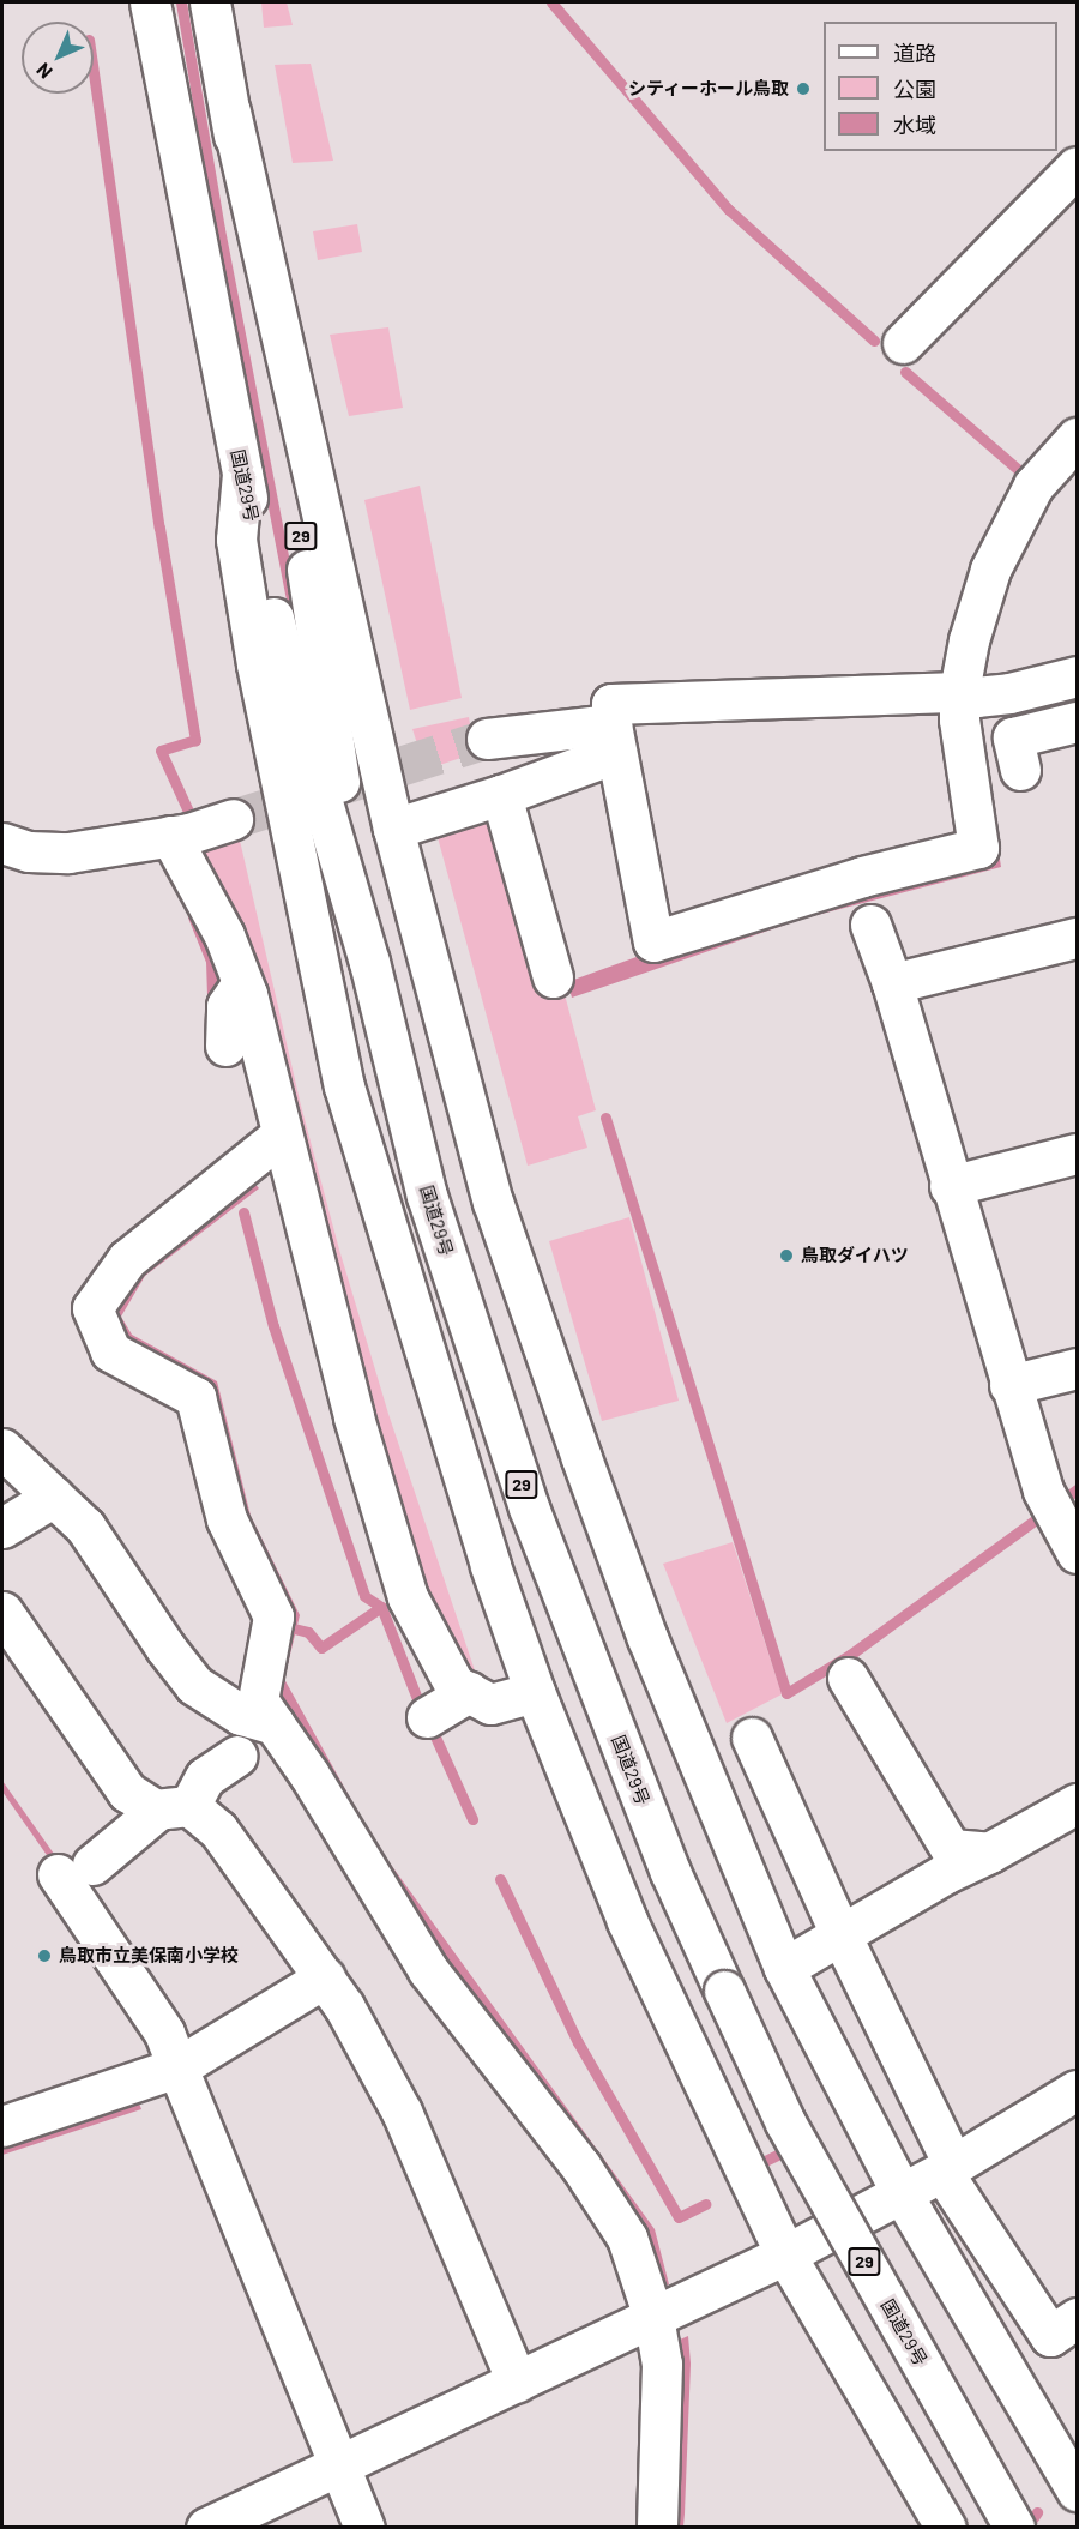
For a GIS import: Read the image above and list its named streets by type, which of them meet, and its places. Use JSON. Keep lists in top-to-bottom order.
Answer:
{
  "streets": {
    "main road": ["国道29号", "29"]
  },
  "places": ["シティーホール鳥取", "鳥取ダイハツ", "鳥取市立美保南小学校"],
  "legend": ["道路", "公園", "水域"],
  "north": "bottom left"
}
